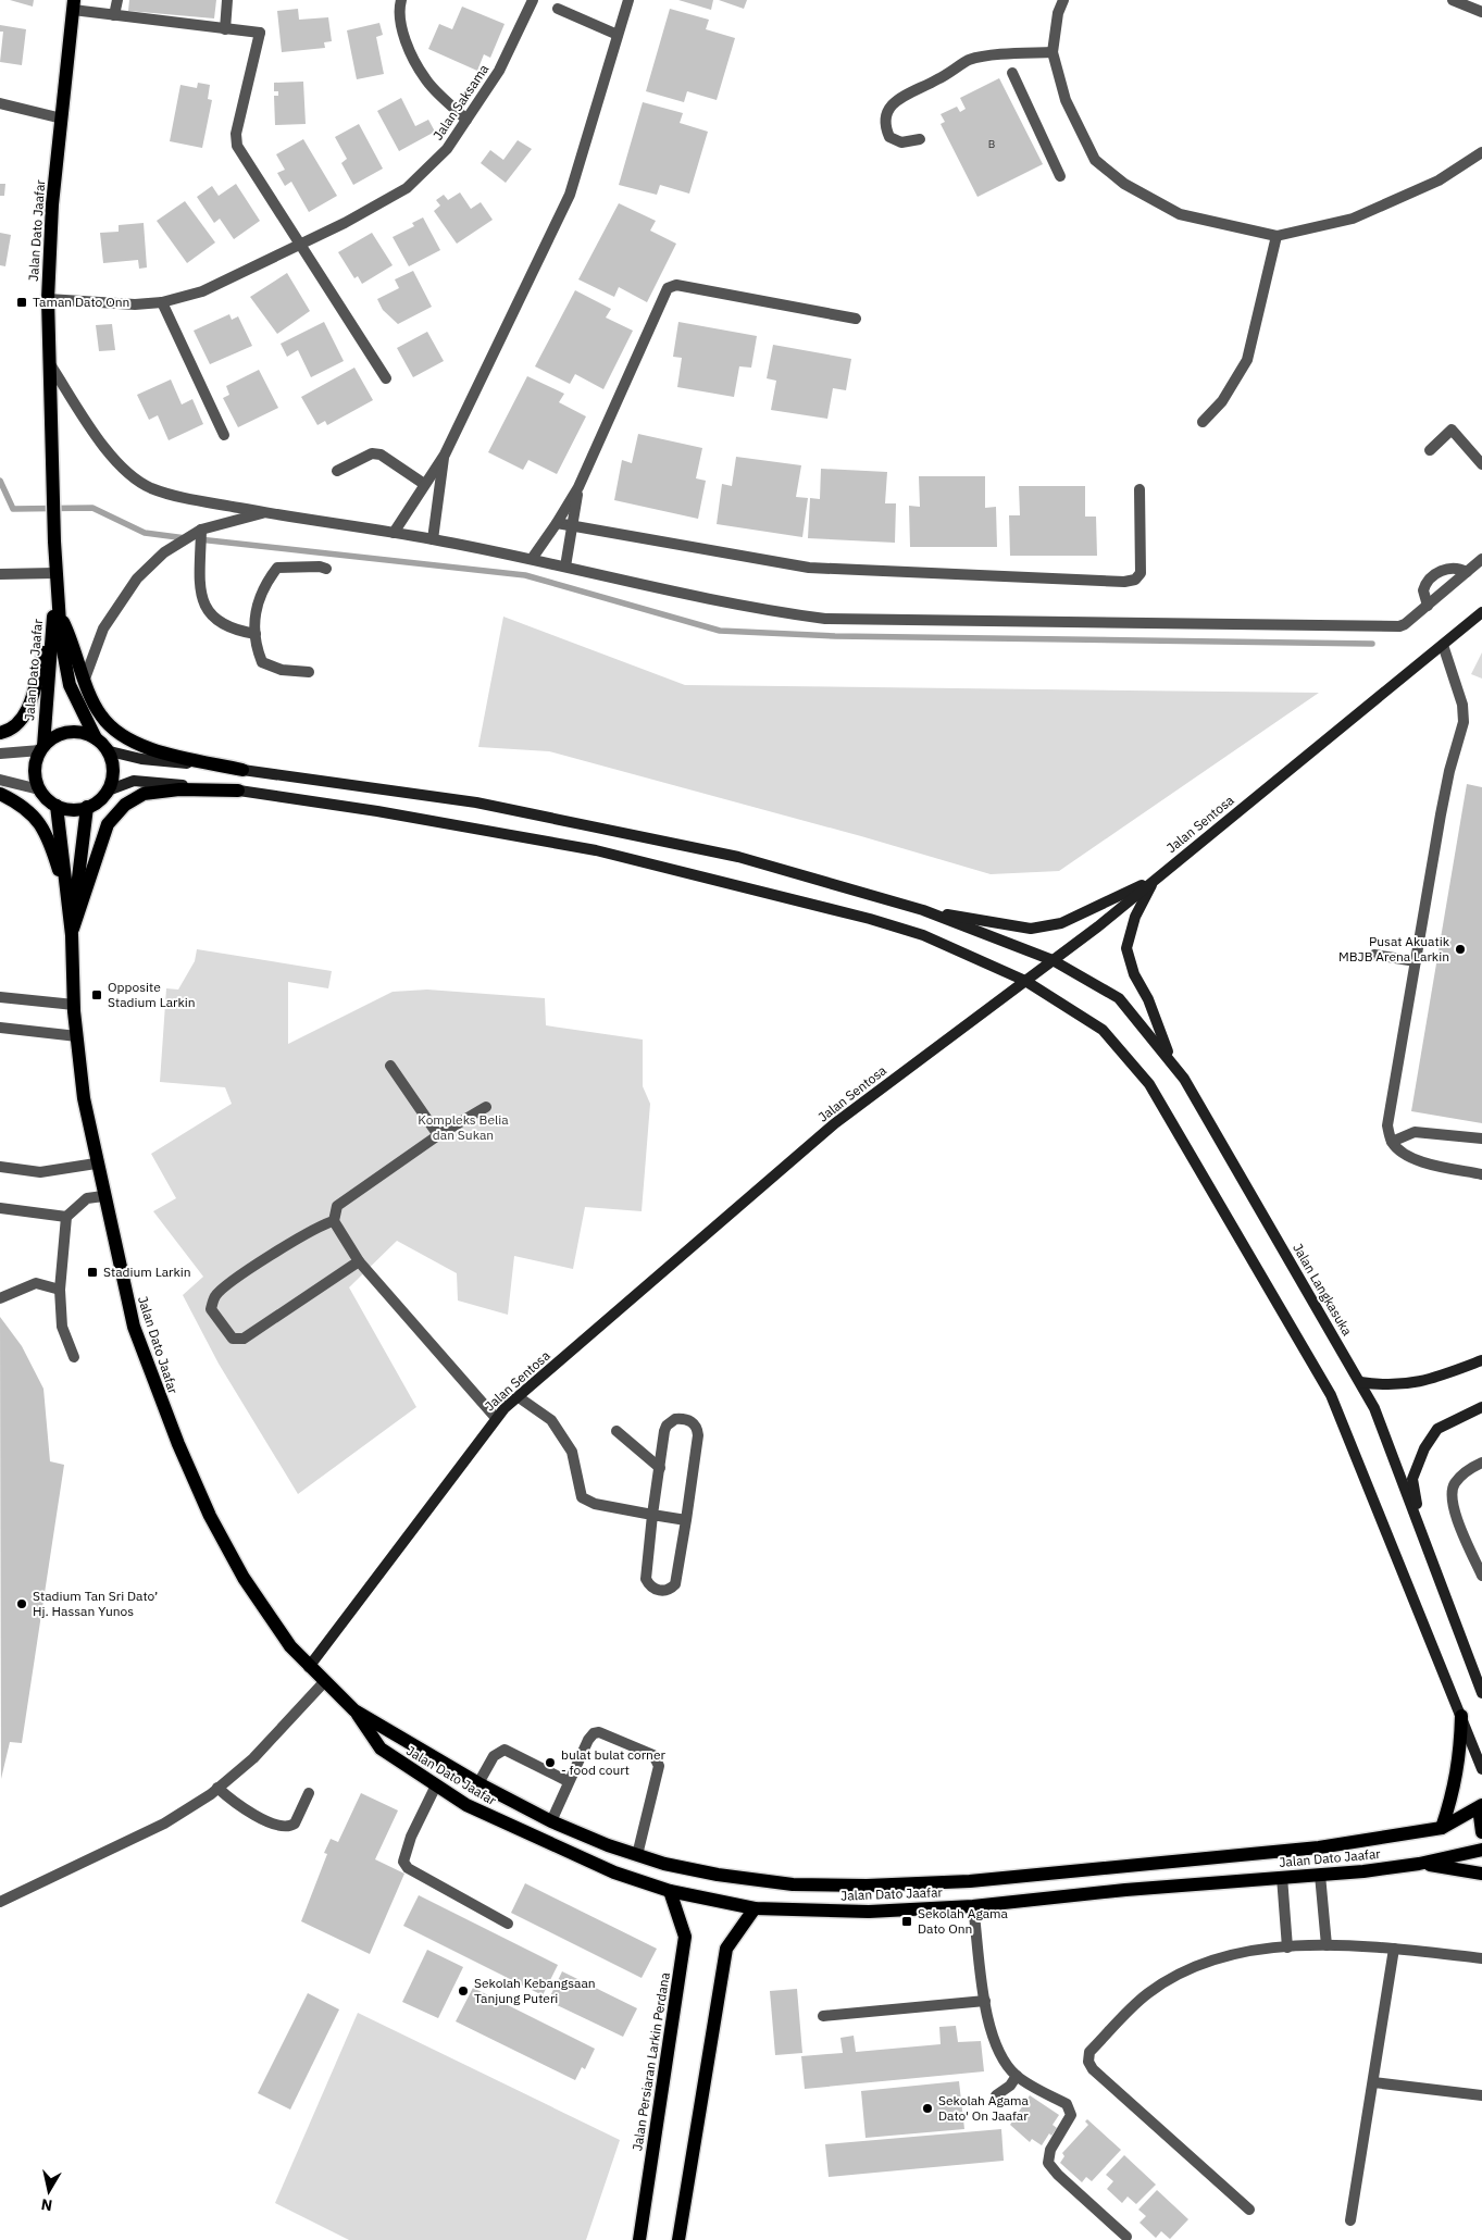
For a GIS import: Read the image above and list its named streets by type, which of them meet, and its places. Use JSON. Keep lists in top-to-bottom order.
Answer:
{
  "streets": {
    "main road": [
      "Jalan Dato Jaafar",
      "Jalan Sentosa",
      "Jalan Langkasuka",
      "Jalan Persiaran Larkin Perdana"
    ],
    "street": ["Jalan Saksama"]
  },
  "crossings": [
    ["Jalan Saksama", "Jalan Dato Jaafar"],
    ["Jalan Dato Jaafar", "Jalan Sentosa"],
    ["Jalan Dato Jaafar", "Jalan Persiaran Larkin Perdana"],
    ["Jalan Sentosa", "Jalan Langkasuka"]
  ],
  "parks": ["Kompleks Belia dan Sukan"],
  "places": {
    "transit": [
      "Taman Dato Onn",
      "Opposite Stadium Larkin",
      "Stadium Larkin",
      "Sekolah Agama Dato Onn"
    ],
    "other": [
      "Pusat Akuatik MBJB Arena Larkin",
      "Stadium Tan Sri Dato’ Hj. Hassan Yunos",
      "bulat bulat corner - food court",
      "Sekolah Kebangsaan Tanjung Puteri",
      "Sekolah Agama Dato' On Jaafar"
    ]
  },
  "house_numbers": ["B"],
  "north": "bottom"
}
